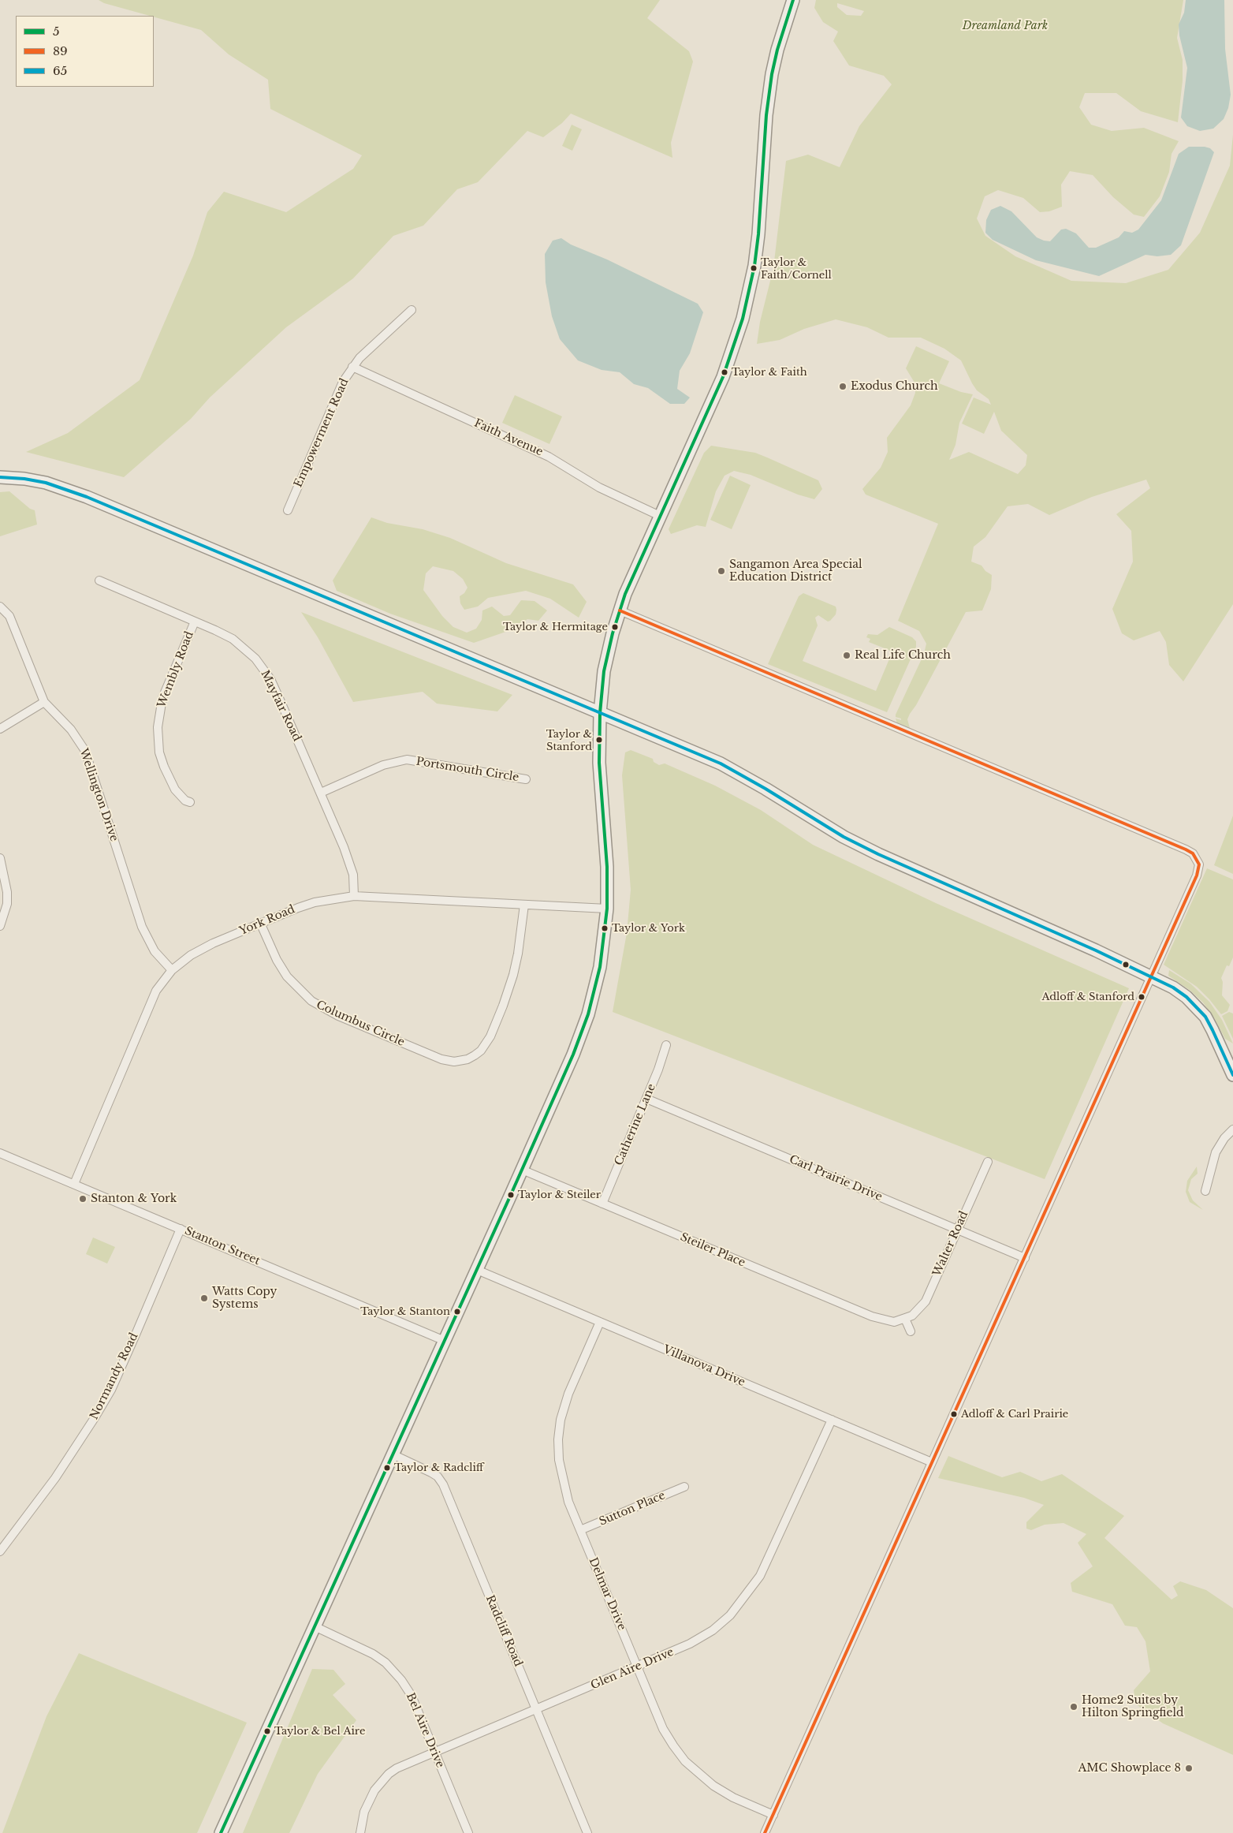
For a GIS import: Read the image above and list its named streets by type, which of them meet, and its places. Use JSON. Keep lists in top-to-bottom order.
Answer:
{
  "streets": {
    "street": [
      "Empowerment Road",
      "Faith Avenue",
      "Wembly Road",
      "Mayfair Road",
      "Portsmouth Circle",
      "Wellington Drive",
      "York Road",
      "Columbus Circle",
      "Catherine Lane",
      "Carl Prairie Drive",
      "Walter Road",
      "Stanton Street",
      "Steiler Place",
      "Villanova Drive",
      "Normandy Road",
      "Sutton Place",
      "Delmar Drive",
      "Radcliff Road",
      "Glen Aire Drive",
      "Bel Aire Drive"
    ]
  },
  "crossings": [
    ["Empowerment Road", "Faith Avenue"],
    ["Wembly Road", "Mayfair Road"],
    ["Mayfair Road", "Portsmouth Circle"],
    ["Mayfair Road", "York Road"],
    ["Wellington Drive", "York Road"],
    ["York Road", "Columbus Circle"],
    ["York Road", "Stanton Street"],
    ["Catherine Lane", "Carl Prairie Drive"],
    ["Catherine Lane", "Steiler Place"],
    ["Carl Prairie Drive", "Walter Road"],
    ["Walter Road", "Steiler Place"],
    ["Stanton Street", "Normandy Road"],
    ["Villanova Drive", "Delmar Drive"],
    ["Villanova Drive", "Glen Aire Drive"],
    ["Sutton Place", "Delmar Drive"],
    ["Delmar Drive", "Glen Aire Drive"],
    ["Radcliff Road", "Glen Aire Drive"],
    ["Glen Aire Drive", "Bel Aire Drive"]
  ],
  "parks": ["Dreamland Park"],
  "places": [
    "Taylor & Faith/Cornell",
    "Taylor & Faith",
    "Exodus Church",
    "Sangamon Area Special Education District",
    "Taylor & Hermitage",
    "Real Life Church",
    "Taylor & Stanford",
    "Taylor & York",
    "Adloff & Stanford",
    "Taylor & Steiler",
    "Stanton & York",
    "Watts Copy Systems",
    "Taylor & Stanton",
    "Adloff & Carl Prairie",
    "Taylor & Radcliff",
    "Home2 Suites by Hilton Springfield",
    "Taylor & Bel Aire",
    "AMC Showplace 8"
  ],
  "lines": ["transit line 5", "transit line 65", "transit line 89"],
  "legend": ["5", "89", "65"]
}
